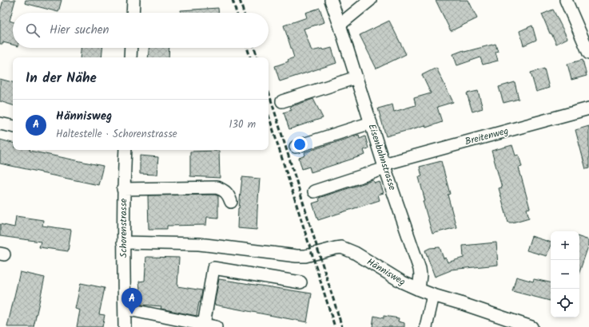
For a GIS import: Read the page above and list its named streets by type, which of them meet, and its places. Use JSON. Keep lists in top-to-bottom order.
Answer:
{
  "streets": {
    "street": [
      "Breitenweg",
      "Eisenbahnstrasse",
      "Schorenstrasse",
      "Hännisweg"
    ]
  },
  "crossings": [
    ["Breitenweg", "Eisenbahnstrasse"],
    ["Eisenbahnstrasse", "Hännisweg"],
    ["Schorenstrasse", "Hännisweg"]
  ],
  "page": {
    "search": "Hier suchen",
    "heading": "In der Nähe",
    "list": [
      {
        "mark": "A",
        "name": "Hännisweg",
        "note": "Haltestelle · Schorenstrasse",
        "value": "130 m"
      }
    ],
    "map_buttons": ["+", "−"],
    "pins": "A"
  }
}
